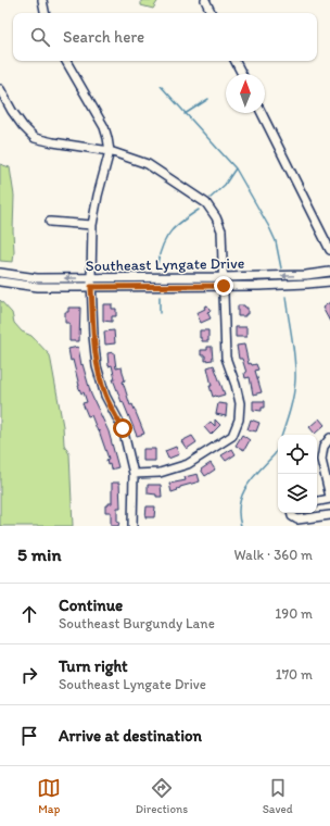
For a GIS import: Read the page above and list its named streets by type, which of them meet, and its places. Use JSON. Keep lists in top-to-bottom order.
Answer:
{
  "streets": {
    "street": ["Southeast Lyngate Drive"]
  },
  "north": "top",
  "page": {
    "search": "Search here",
    "heading": ["5 min", "Walk · 360 m"],
    "list": [
      ["Continue", "Southeast Burgundy Lane", "190 m"],
      ["Turn right", "Southeast Lyngate Drive", "170 m"],
      "Arrive at destination"
    ],
    "nav": ["Map", "Directions", "Saved"]
  }
}
